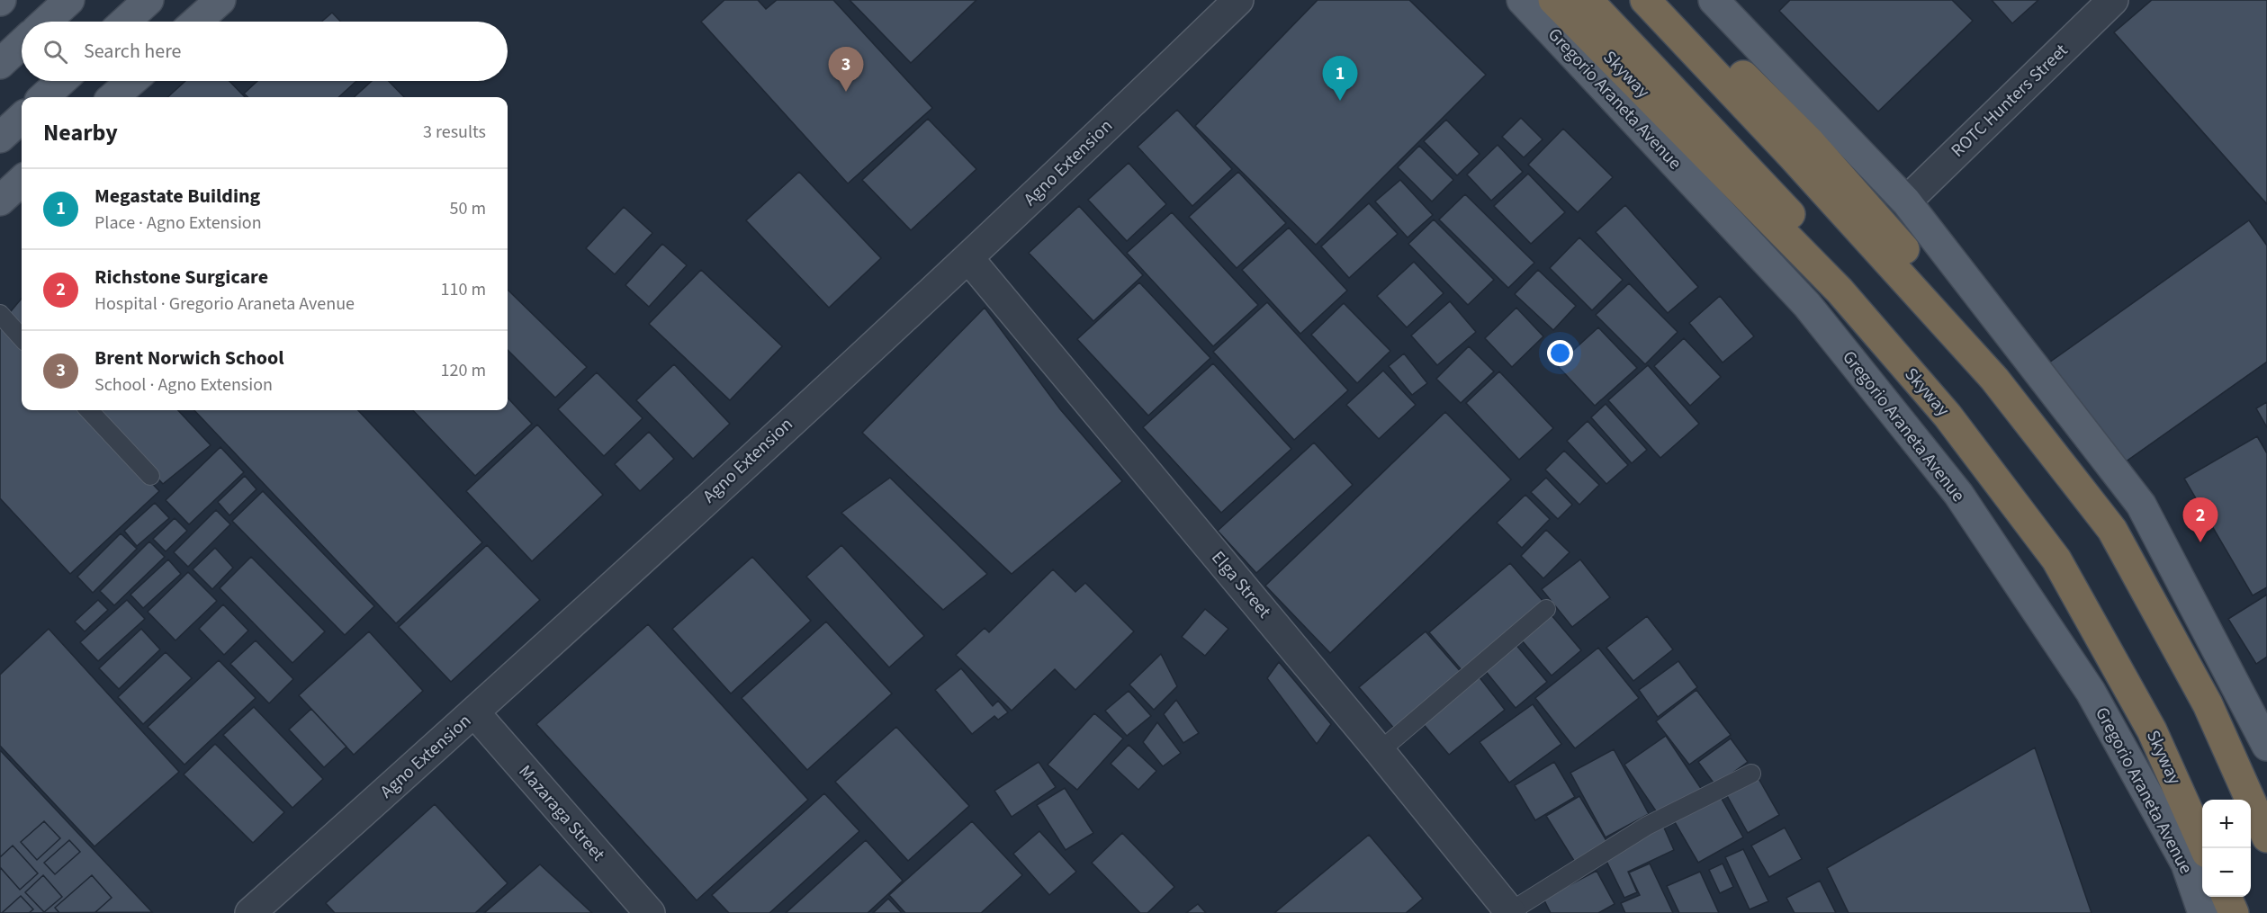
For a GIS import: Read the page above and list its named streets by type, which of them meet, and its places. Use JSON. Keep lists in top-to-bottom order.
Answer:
{
  "streets": {
    "highway": ["Skyway"],
    "main road": ["Gregorio Araneta Avenue"],
    "street": [
      "ROTC Hunters Street",
      "Agno Extension",
      "Elga Street",
      "Mazaraga Street"
    ]
  },
  "crossings": [
    ["Agno Extension", "Elga Street"],
    ["Agno Extension", "Mazaraga Street"]
  ],
  "page": {
    "search": "Search here",
    "pins": ["3", "1", "2"],
    "heading": ["Nearby", "3 results"],
    "list": [
      {
        "mark": "1",
        "name": "Megastate Building",
        "note": "Place · Agno Extension",
        "value": "50 m"
      },
      {
        "mark": "2",
        "name": "Richstone Surgicare",
        "note": "Hospital · Gregorio Araneta Avenue",
        "value": "110 m"
      },
      {
        "mark": "3",
        "name": "Brent Norwich School",
        "note": "School · Agno Extension",
        "value": "120 m"
      }
    ],
    "map_buttons": ["+", "−"]
  }
}
